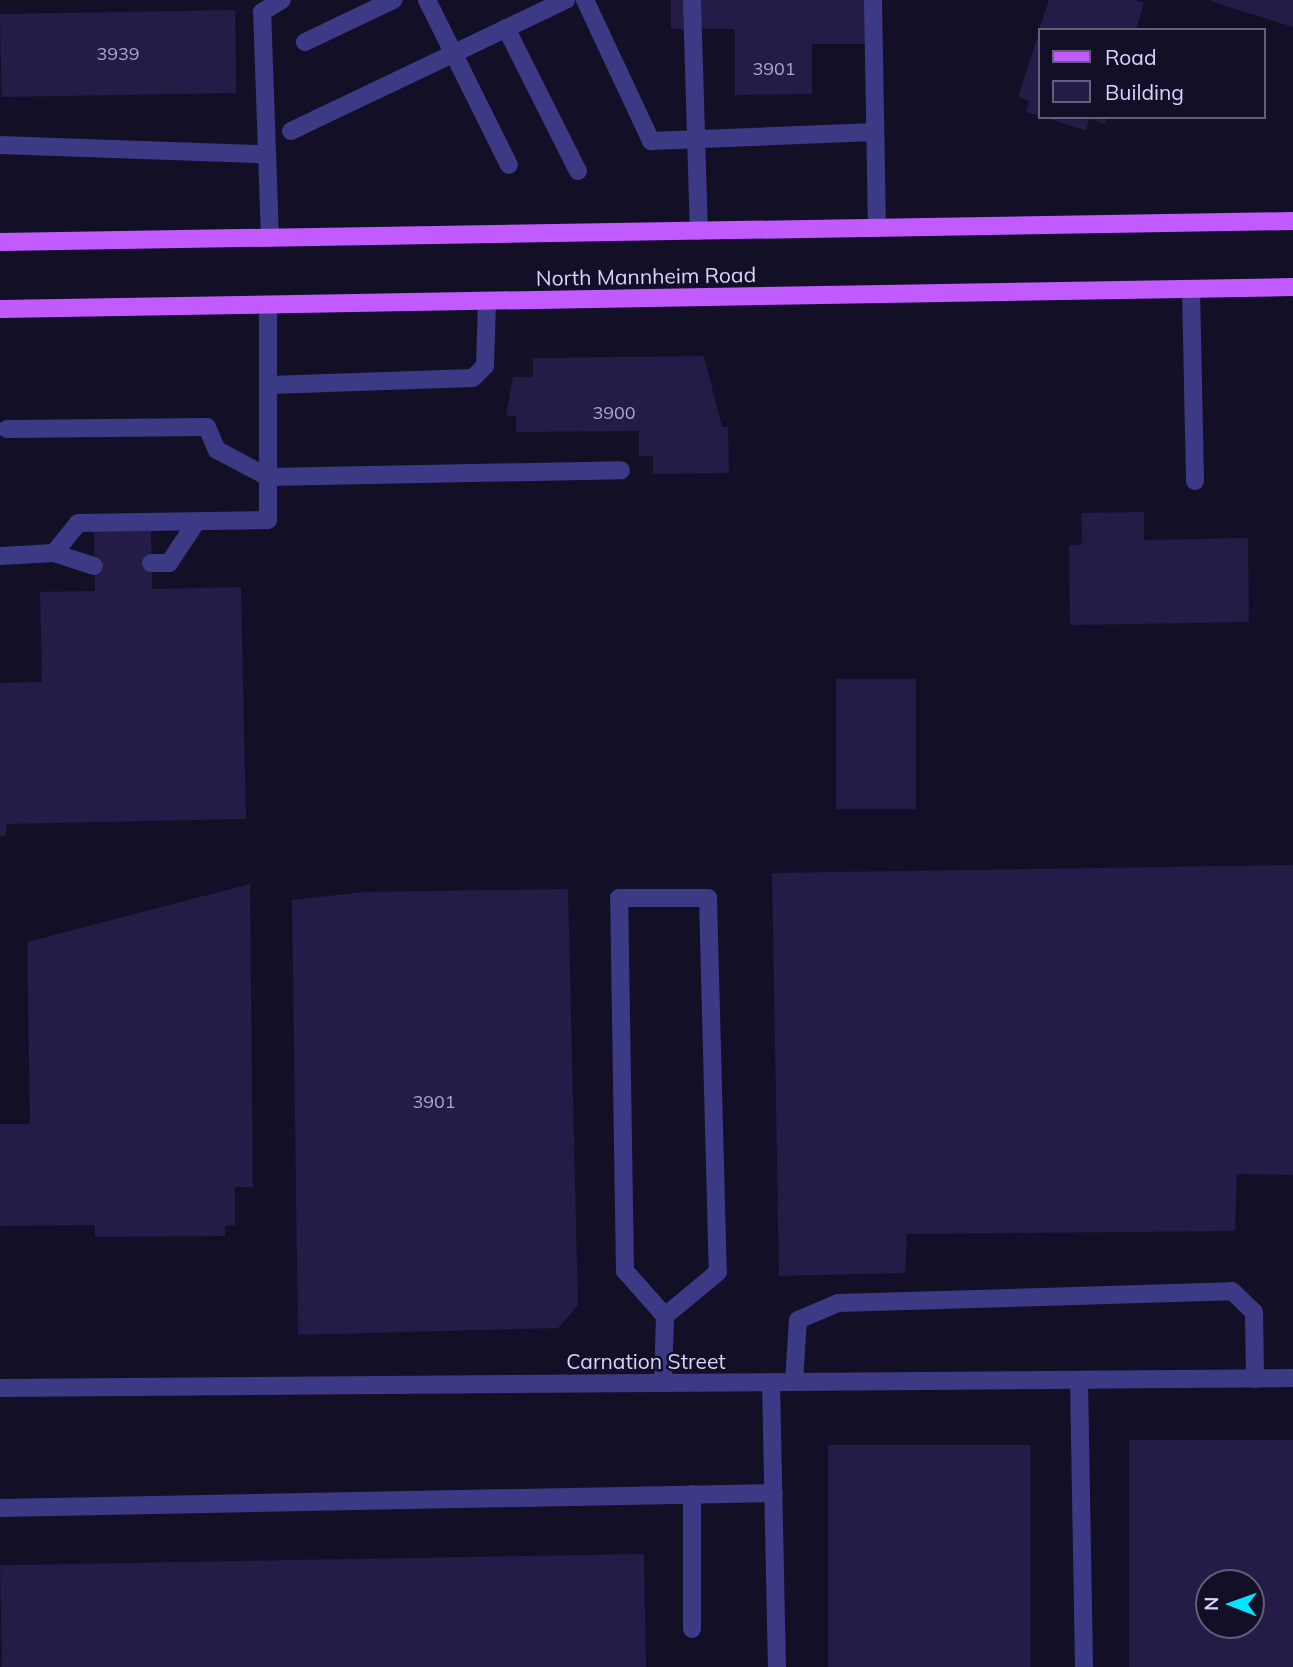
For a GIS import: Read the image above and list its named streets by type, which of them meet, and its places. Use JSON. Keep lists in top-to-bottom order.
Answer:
{
  "streets": {
    "main road": ["North Mannheim Road"],
    "street": ["Carnation Street"]
  },
  "house_numbers": [
    "3939",
    "3901",
    "3900",
    "3901"
  ],
  "legend": ["Road", "Building"],
  "north": "left"
}
